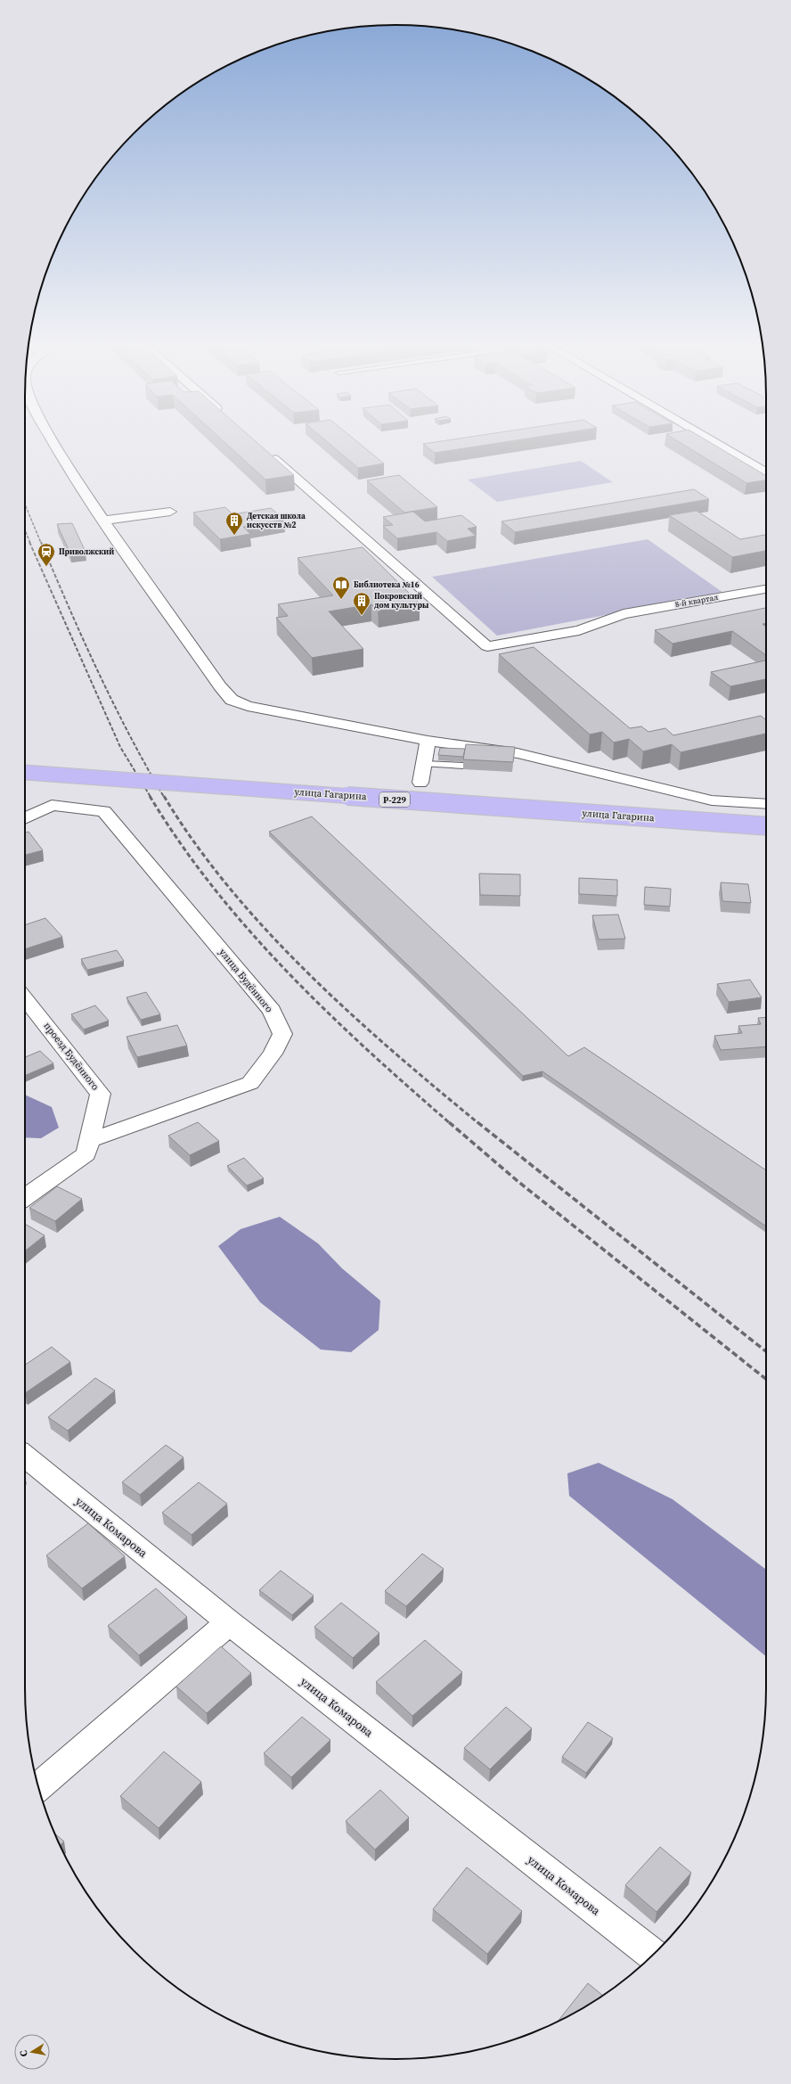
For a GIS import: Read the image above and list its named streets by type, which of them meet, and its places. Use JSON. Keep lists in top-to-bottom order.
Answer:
{
  "streets": {
    "main road": ["улица Гагарина", "Р-229"],
    "street": [
      "8-й квартал",
      "улица Будённого",
      "проезд Будённого",
      "улица Комарова"
    ]
  },
  "crossings": [
    ["улица Будённого", "проезд Будённого"]
  ],
  "places": {
    "building": ["Детская школа искусств №2", "Покровский дом культуры"],
    "station": ["Приволжский"],
    "library": ["Библиотека №16"]
  },
  "north": "left"
}
